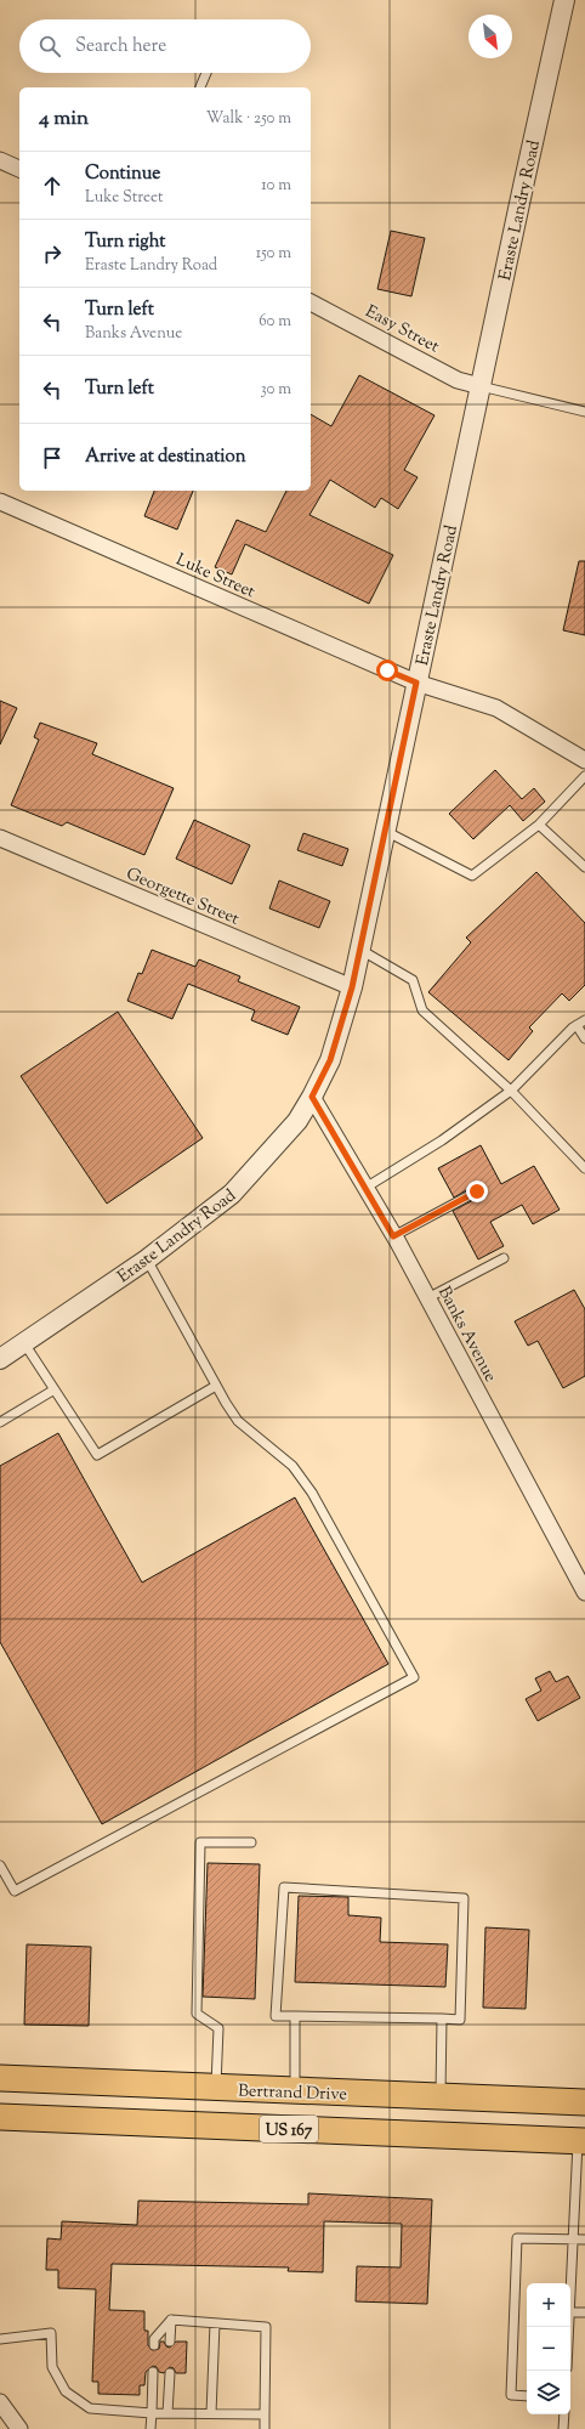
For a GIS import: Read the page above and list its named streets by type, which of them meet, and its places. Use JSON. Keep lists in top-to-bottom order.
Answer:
{
  "streets": {
    "main road": ["Bertrand Drive", "US 167"],
    "street": [
      "Eraste Landry Road",
      "Easy Street",
      "Luke Street",
      "Georgette Street",
      "Banks Avenue"
    ]
  },
  "crossings": [
    ["Eraste Landry Road", "Easy Street"],
    ["Eraste Landry Road", "Luke Street"],
    ["Eraste Landry Road", "Georgette Street"],
    ["Eraste Landry Road", "Banks Avenue"]
  ],
  "north": "bottom right",
  "page": {
    "search": "Search here",
    "heading": ["4 min", "Walk · 250 m"],
    "list": [
      ["Continue", "Luke Street", "10 m"],
      ["Turn right", "Eraste Landry Road", "150 m"],
      ["Turn left", "Banks Avenue", "60 m"],
      ["Turn left", "30 m"],
      "Arrive at destination"
    ],
    "map_buttons": ["+", "−"]
  }
}
